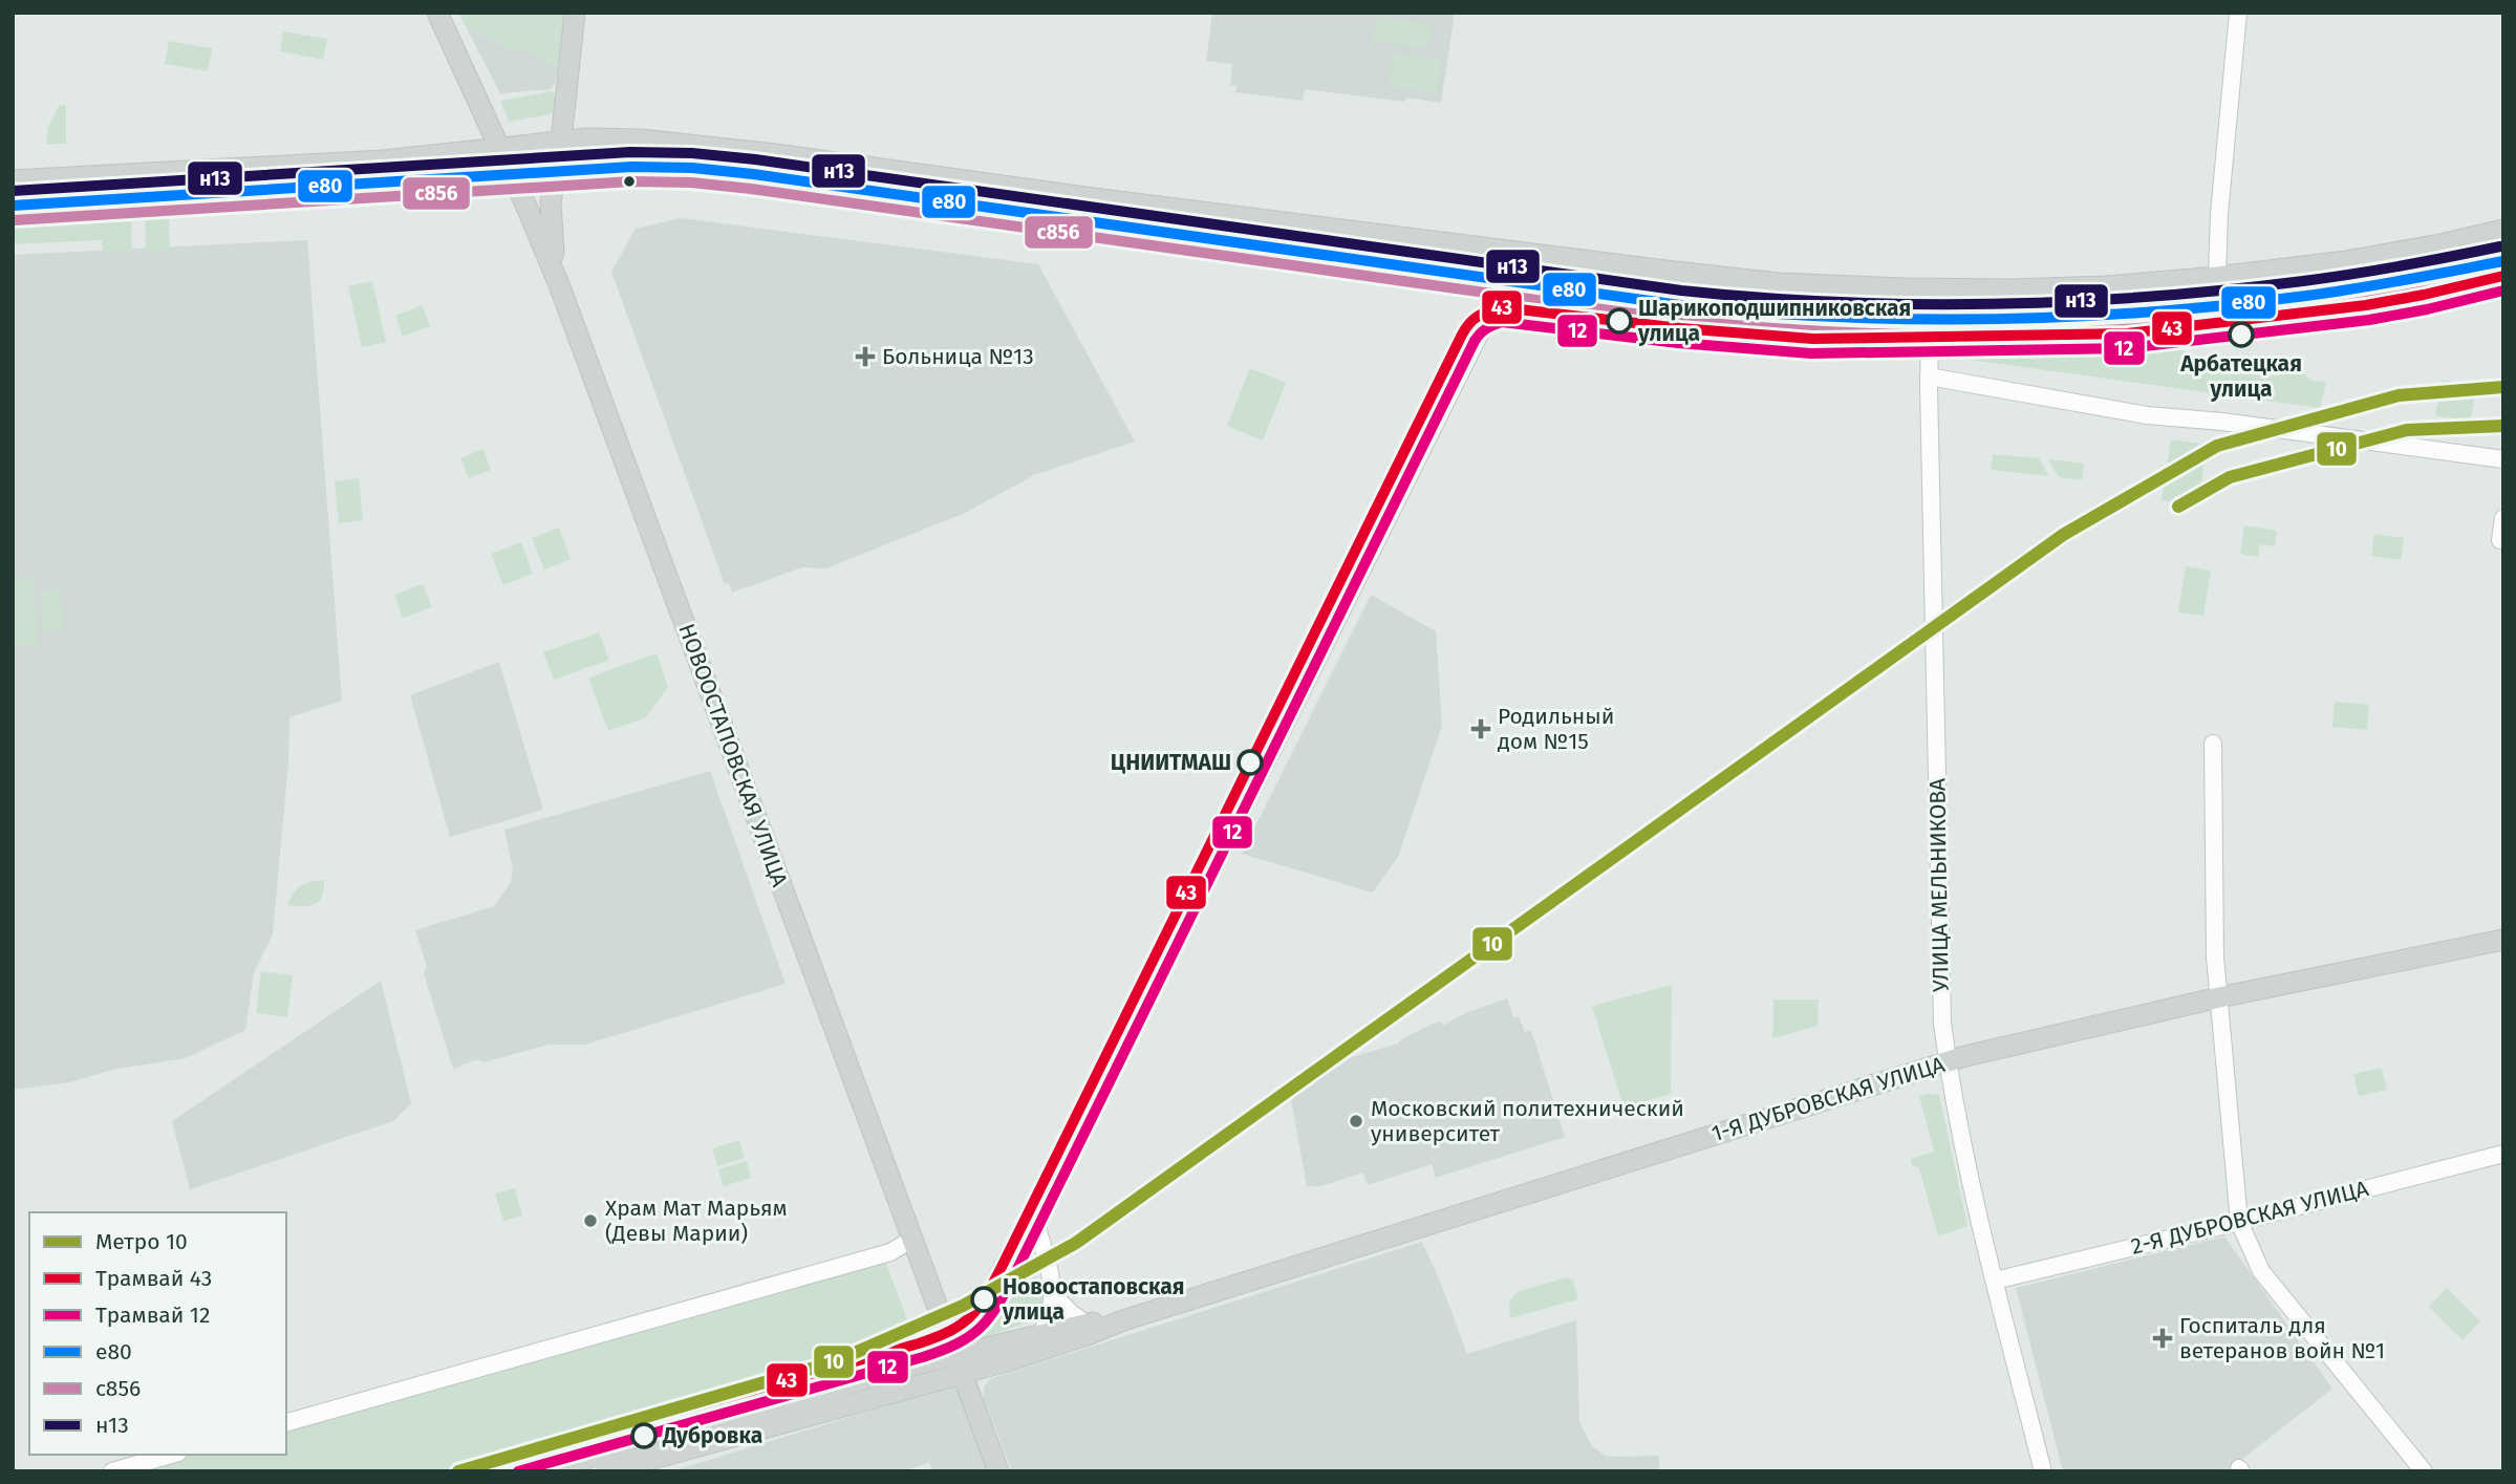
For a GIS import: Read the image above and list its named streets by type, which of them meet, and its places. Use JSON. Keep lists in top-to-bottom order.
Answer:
{
  "streets": {
    "main road": ["НОВООСТАПОВСКАЯ УЛИЦА", "1-Я ДУБРОВСКАЯ УЛИЦА"],
    "street": ["УЛИЦА МЕЛЬНИКОВА", "2-Я ДУБРОВСКАЯ УЛИЦА"]
  },
  "crossings": [
    ["НОВООСТАПОВСКАЯ УЛИЦА", "1-Я ДУБРОВСКАЯ УЛИЦА"],
    ["УЛИЦА МЕЛЬНИКОВА", "1-Я ДУБРОВСКАЯ УЛИЦА"],
    ["УЛИЦА МЕЛЬНИКОВА", "2-Я ДУБРОВСКАЯ УЛИЦА"]
  ],
  "places": {
    "other": [
      "Шарикоподшипниковская улица",
      "Арбатецкая улица",
      "ЦНИИТМАШ",
      "Московский политехнический университет",
      "Храм Мат Марьям (Девы Марии)",
      "Новоостаповская улица",
      "Дубровка"
    ],
    "health": ["Больница №13", "Родильный дом №15", "Госпиталь для ветеранов войн №1"]
  },
  "lines": [
    "transit line н13",
    "transit line е80",
    "transit line с856",
    "tram line 43",
    "tram line 12",
    "metro line 10"
  ],
  "legend": [
    "Метро 10",
    "Трамвай 43",
    "Трамвай 12",
    "е80",
    "с856",
    "н13"
  ]
}
